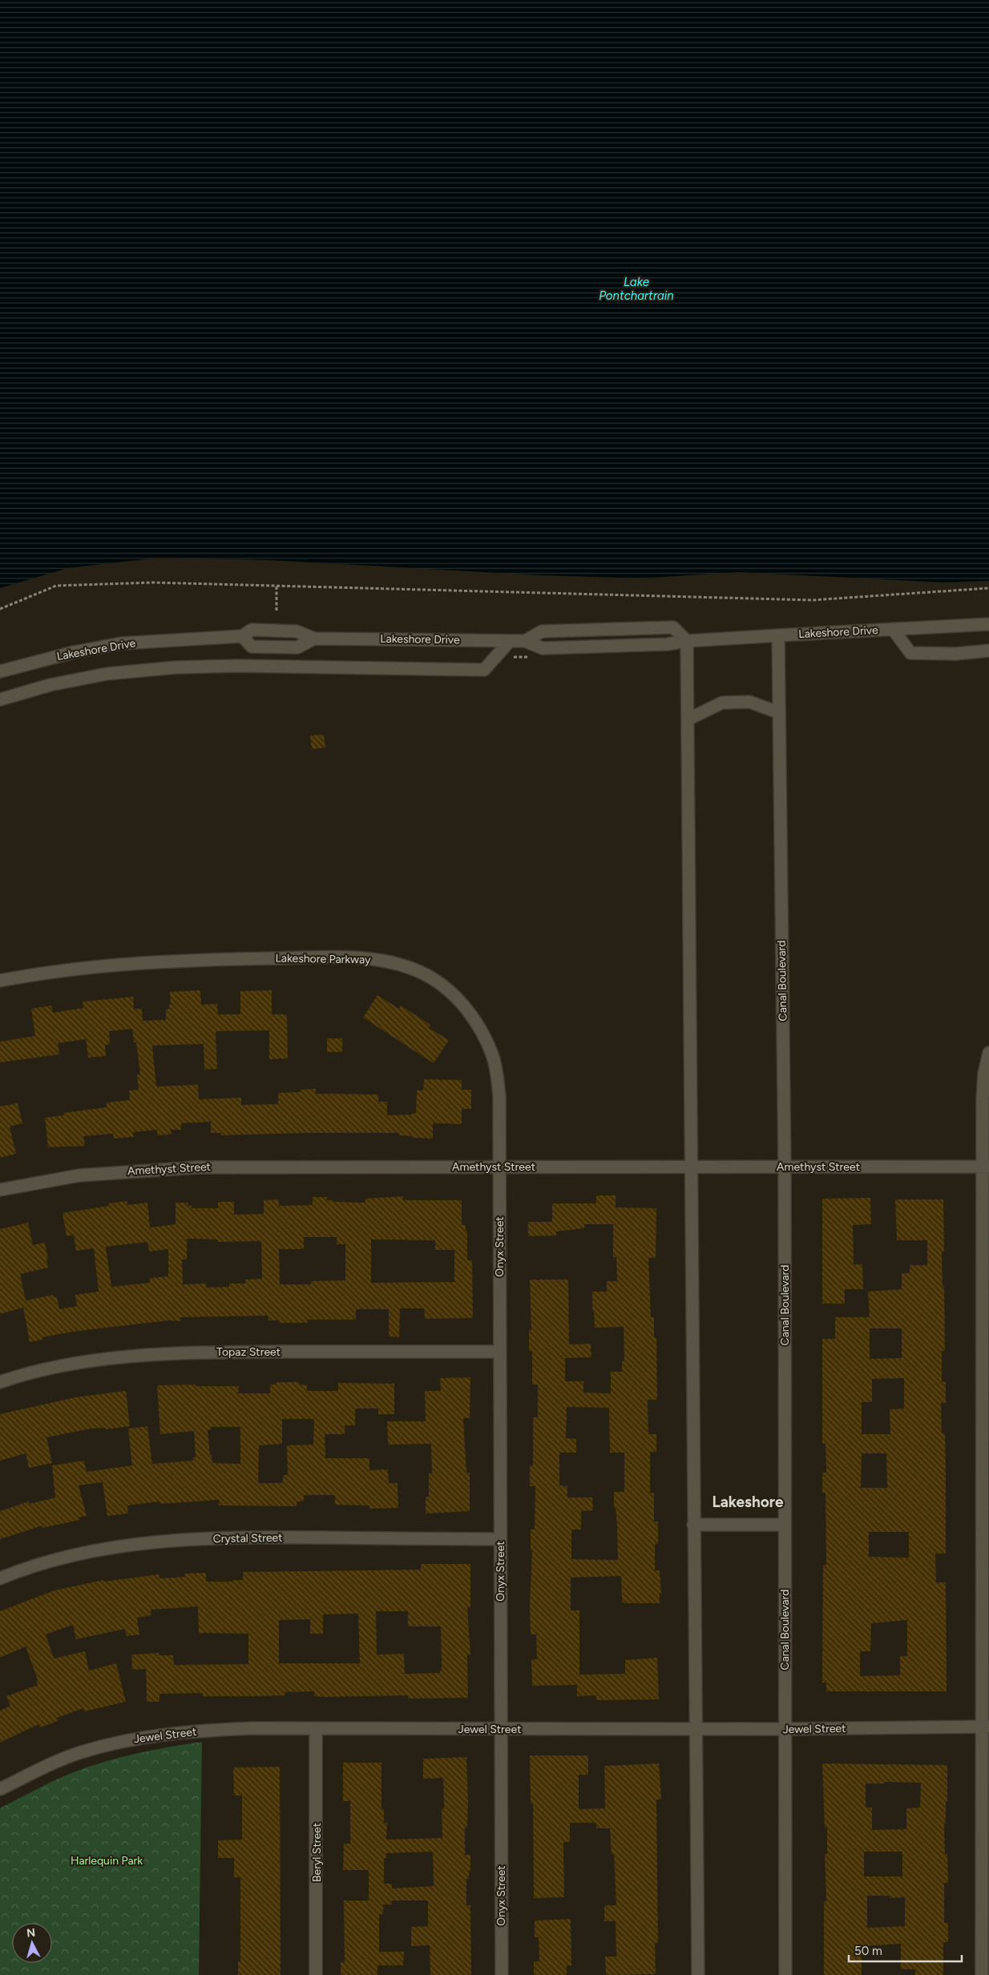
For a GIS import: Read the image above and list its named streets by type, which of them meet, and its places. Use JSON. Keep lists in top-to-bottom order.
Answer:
{
  "streets": {
    "street": [
      "Lakeshore Drive",
      "Lakeshore Parkway",
      "Canal Boulevard",
      "Amethyst Street",
      "Onyx Street",
      "Topaz Street",
      "Crystal Street",
      "Jewel Street",
      "Beryl Street"
    ]
  },
  "crossings": [
    ["Lakeshore Drive", "Canal Boulevard"],
    ["Lakeshore Parkway", "Amethyst Street"],
    ["Lakeshore Parkway", "Onyx Street"],
    ["Canal Boulevard", "Amethyst Street"],
    ["Canal Boulevard", "Jewel Street"],
    ["Amethyst Street", "Onyx Street"],
    ["Onyx Street", "Topaz Street"],
    ["Onyx Street", "Crystal Street"],
    ["Onyx Street", "Jewel Street"],
    ["Jewel Street", "Beryl Street"]
  ],
  "districts": ["Lakeshore"],
  "water": ["Lake Pontchartrain"],
  "parks": ["Harlequin Park"],
  "scale_bar": "50 m",
  "north": "top"
}
